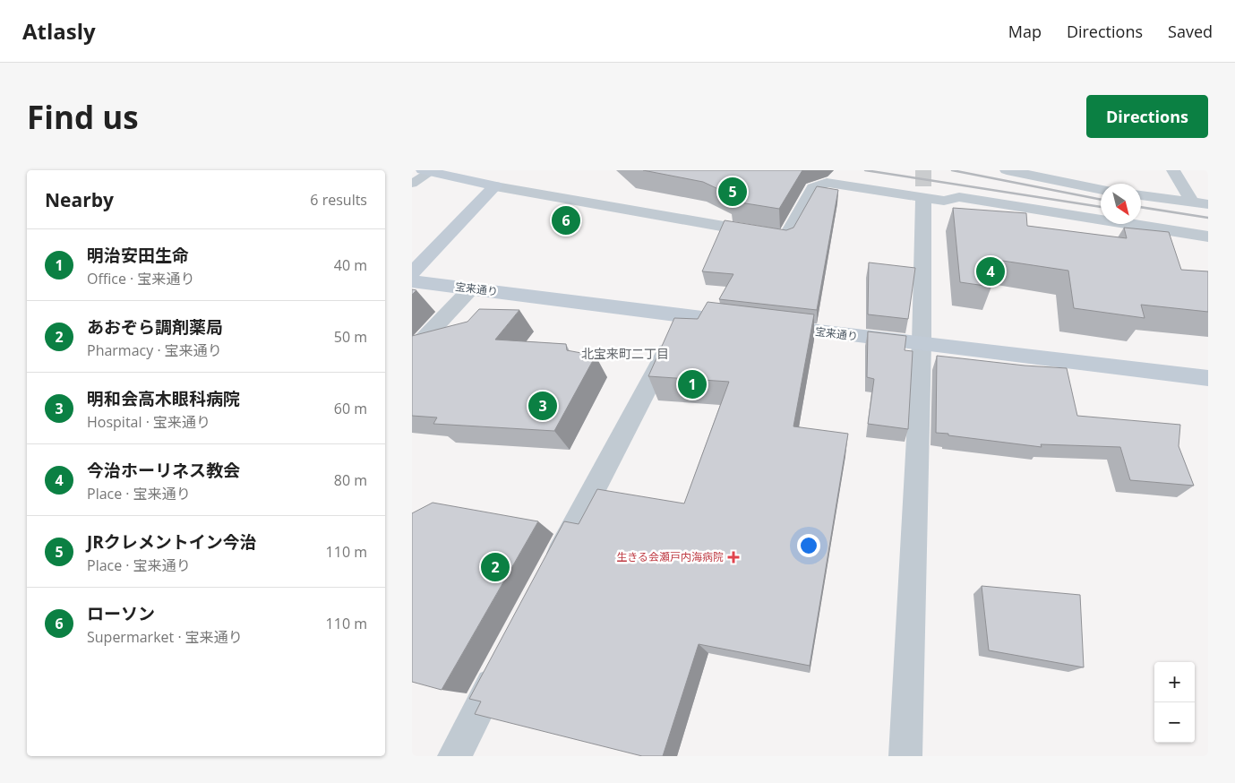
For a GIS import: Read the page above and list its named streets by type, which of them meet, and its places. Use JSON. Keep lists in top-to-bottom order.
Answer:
{
  "streets": {
    "street": ["宝来通り"]
  },
  "districts": ["北宝来町二丁目"],
  "places": {
    "health": ["生きる会瀬戸内海病院"]
  },
  "north": "bottom right",
  "page": {
    "header": "Atlasly",
    "nav": ["Map", "Directions", "Saved"],
    "buttons": "Directions",
    "title": "Find us",
    "heading": ["Nearby", "6 results"],
    "pins": [
      "5",
      "6",
      "4",
      "1",
      "3",
      "2"
    ],
    "list": [
      {
        "mark": "1",
        "name": "明治安田生命",
        "note": "Office · 宝来通り",
        "value": "40 m"
      },
      {
        "mark": "2",
        "name": "あおぞら調剤薬局",
        "note": "Pharmacy · 宝来通り",
        "value": "50 m"
      },
      {
        "mark": "3",
        "name": "明和会高木眼科病院",
        "note": "Hospital · 宝来通り",
        "value": "60 m"
      },
      {
        "mark": "4",
        "name": "今治ホーリネス教会",
        "note": "Place · 宝来通り",
        "value": "80 m"
      },
      {
        "mark": "5",
        "name": "JRクレメントイン今治",
        "note": "Place · 宝来通り",
        "value": "110 m"
      },
      {
        "mark": "6",
        "name": "ローソン",
        "note": "Supermarket · 宝来通り",
        "value": "110 m"
      }
    ],
    "map_buttons": ["+", "−"]
  }
}
